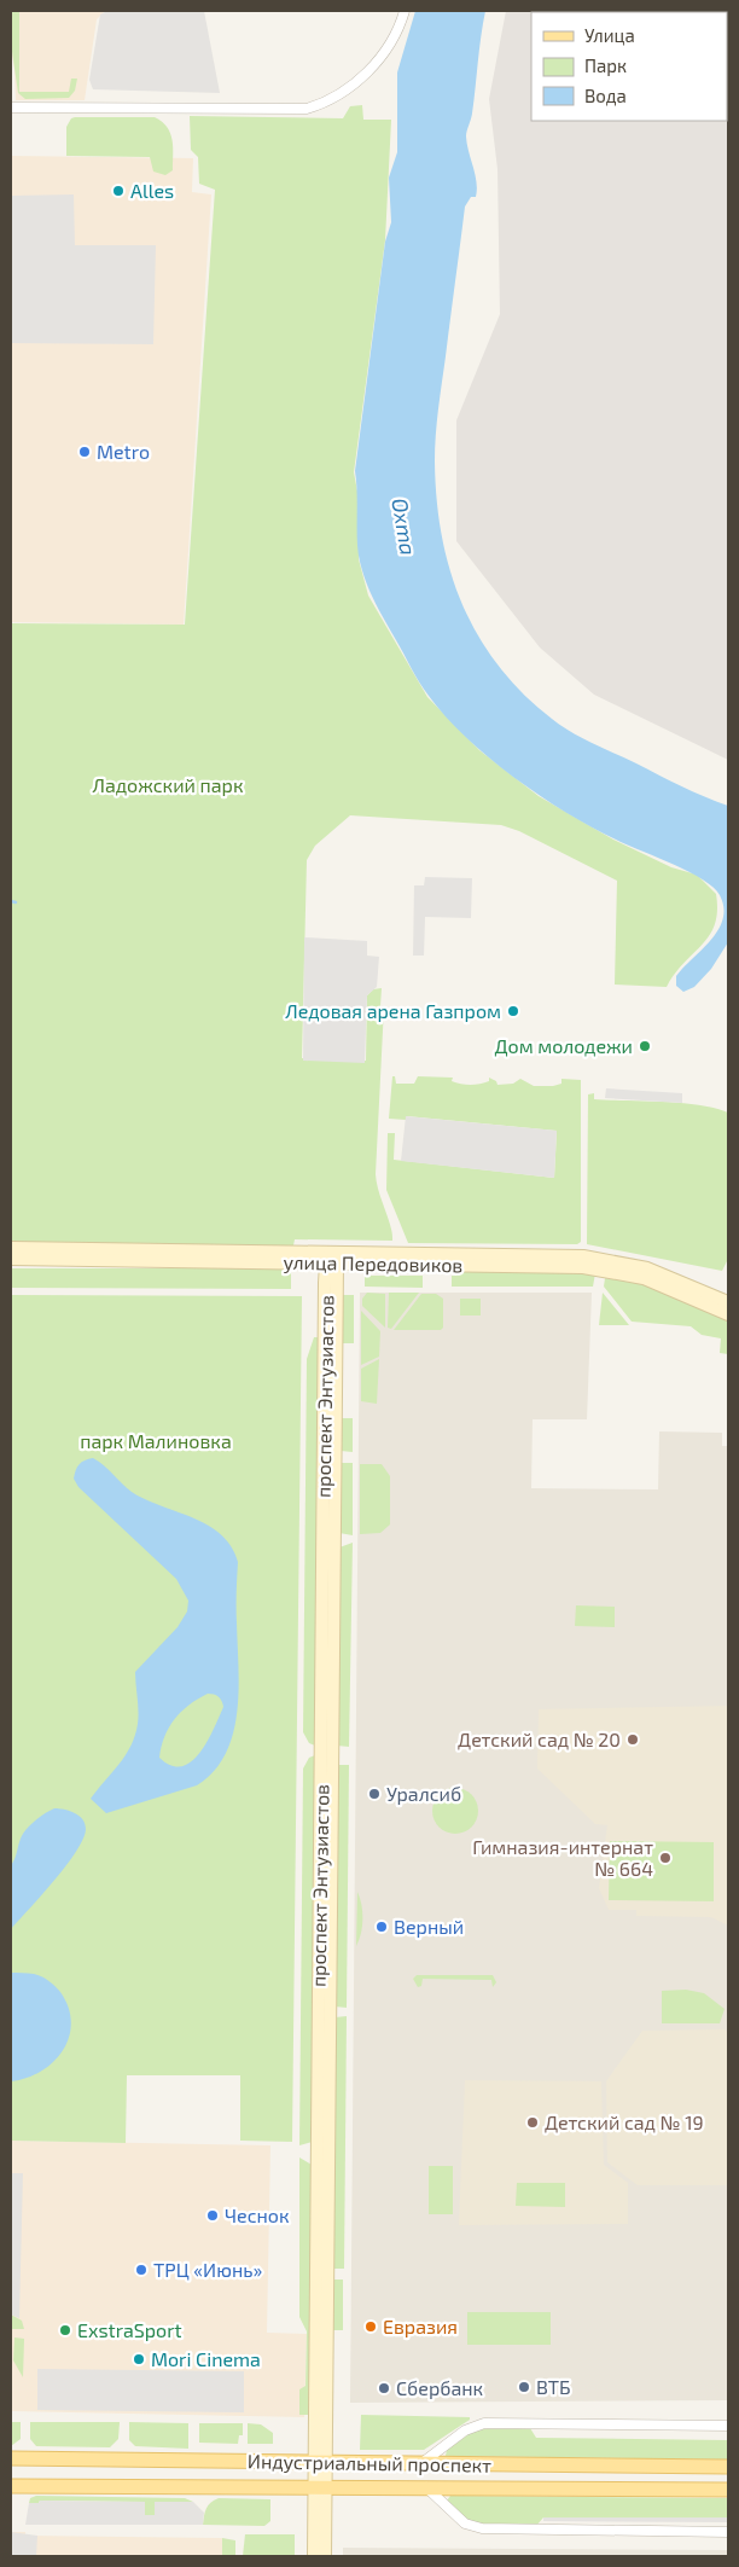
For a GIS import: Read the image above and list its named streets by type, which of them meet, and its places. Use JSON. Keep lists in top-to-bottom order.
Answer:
{
  "streets": {
    "main road": ["улица Передовиков", "проспект Энтузиастов", "Индустриальный проспект"]
  },
  "crossings": [
    ["улица Передовиков", "проспект Энтузиастов"],
    ["проспект Энтузиастов", "Индустриальный проспект"]
  ],
  "water": ["Охта"],
  "parks": ["Ладожский парк", "парк Малиновка"],
  "places": [
    "Alles",
    "Metro",
    "Ледовая арена Газпром",
    "Дом молодежи",
    "Детский сад № 20",
    "Уралсиб",
    "Гимназия-интернат № 664",
    "Верный",
    "Детский сад № 19",
    "Чеснок",
    "ТРЦ «Июнь»",
    "Евразия",
    "ExstraSport",
    "Mori Cinema",
    "ВТБ",
    "Сбербанк"
  ],
  "legend": ["Улица", "Парк", "Вода"]
}
